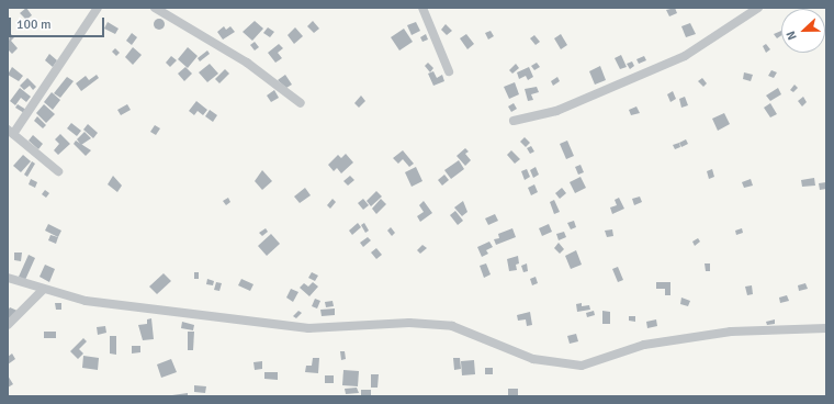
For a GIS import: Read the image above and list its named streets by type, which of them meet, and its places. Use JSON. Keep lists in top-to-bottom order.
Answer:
{
  "scale_bar": "100 m",
  "north": "left"
}
